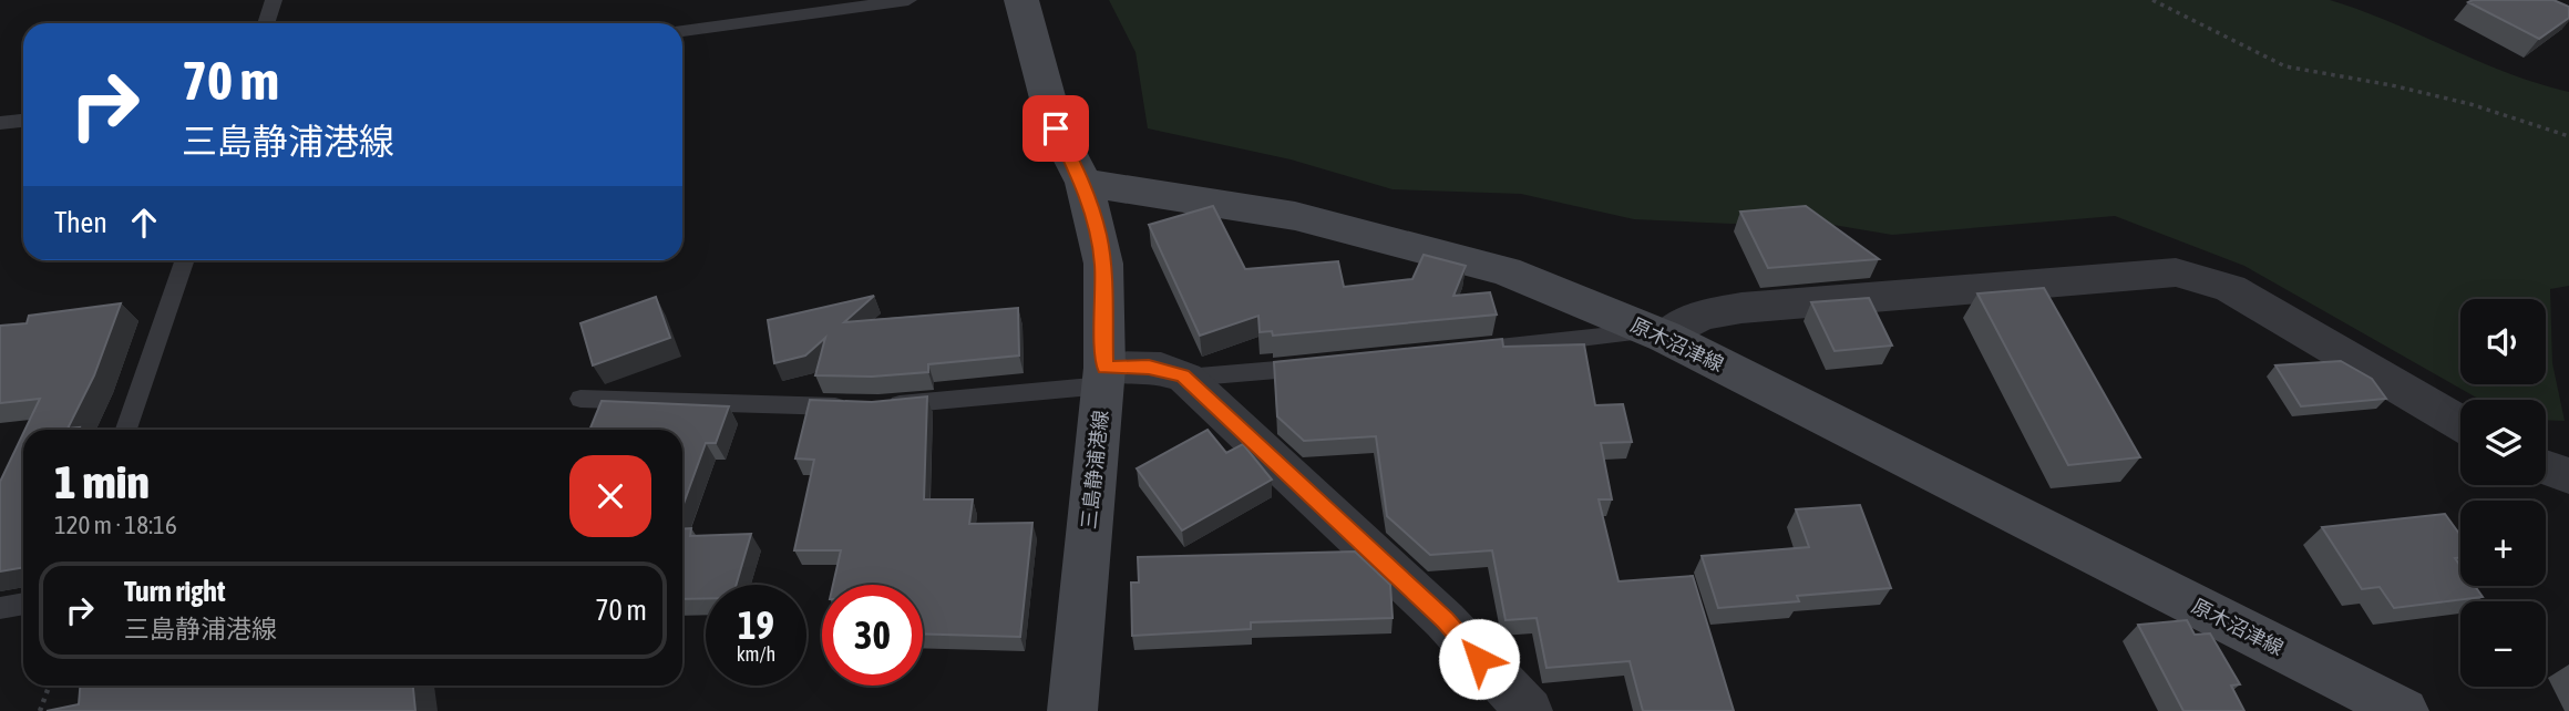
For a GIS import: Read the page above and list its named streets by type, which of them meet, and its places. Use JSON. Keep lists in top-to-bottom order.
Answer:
{
  "streets": {
    "main road": ["原木沼津線", "三島静浦港線"]
  },
  "crossings": [
    ["原木沼津線", "三島静浦港線"]
  ],
  "page": {
    "turn": ["70 m", "三島静浦港線"],
    "then": "Then",
    "map_buttons": ["+", "−"],
    "heading": ["1 min", "120 m · 18:16"],
    "list": [
      {
        "name": "Turn right",
        "note": "三島静浦港線",
        "value": "70 m"
      }
    ],
    "speed": "19 km/h",
    "limit": "30"
  }
}
